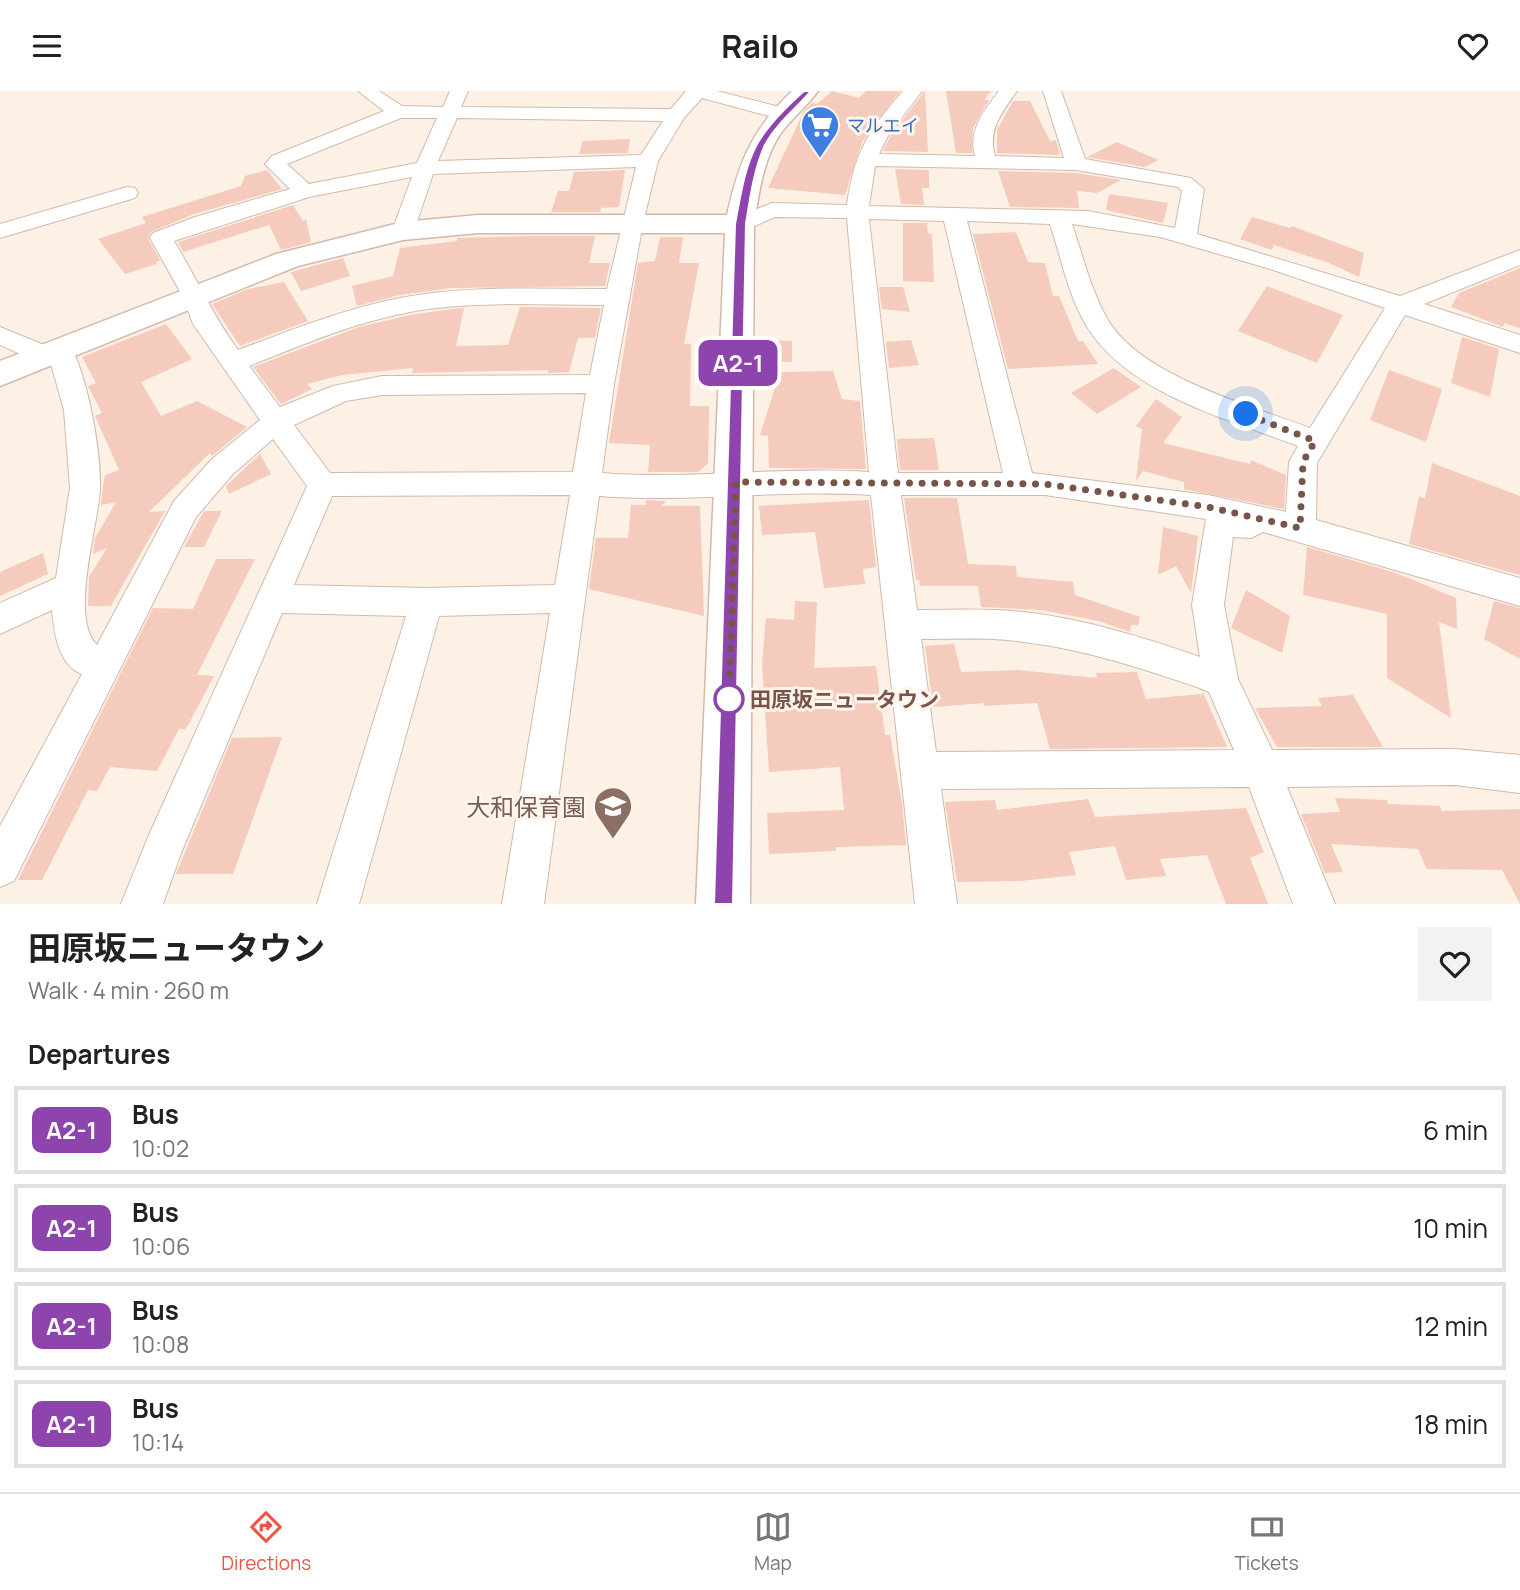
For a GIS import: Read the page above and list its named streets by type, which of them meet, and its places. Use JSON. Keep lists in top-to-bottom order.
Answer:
{
  "places": {
    "supermarket": ["マルエイ"],
    "other": ["田原坂ニュータウン"],
    "school or university": ["大和保育園"]
  },
  "lines": ["bus line A2-1"],
  "page": {
    "header": "Railo",
    "on_map": "A2-1",
    "heading": [
      ["田原坂ニュータウン", "Walk · 4 min · 260 m"],
      "Departures"
    ],
    "list": [
      {
        "mark": "A2-1",
        "name": "Bus",
        "note": "10:02",
        "value": "6 min"
      },
      {
        "mark": "A2-1",
        "name": "Bus",
        "note": "10:06",
        "value": "10 min"
      },
      {
        "mark": "A2-1",
        "name": "Bus",
        "note": "10:08",
        "value": "12 min"
      },
      {
        "mark": "A2-1",
        "name": "Bus",
        "note": "10:14",
        "value": "18 min"
      }
    ],
    "tabs": ["Directions", "Map", "Tickets"]
  }
}
